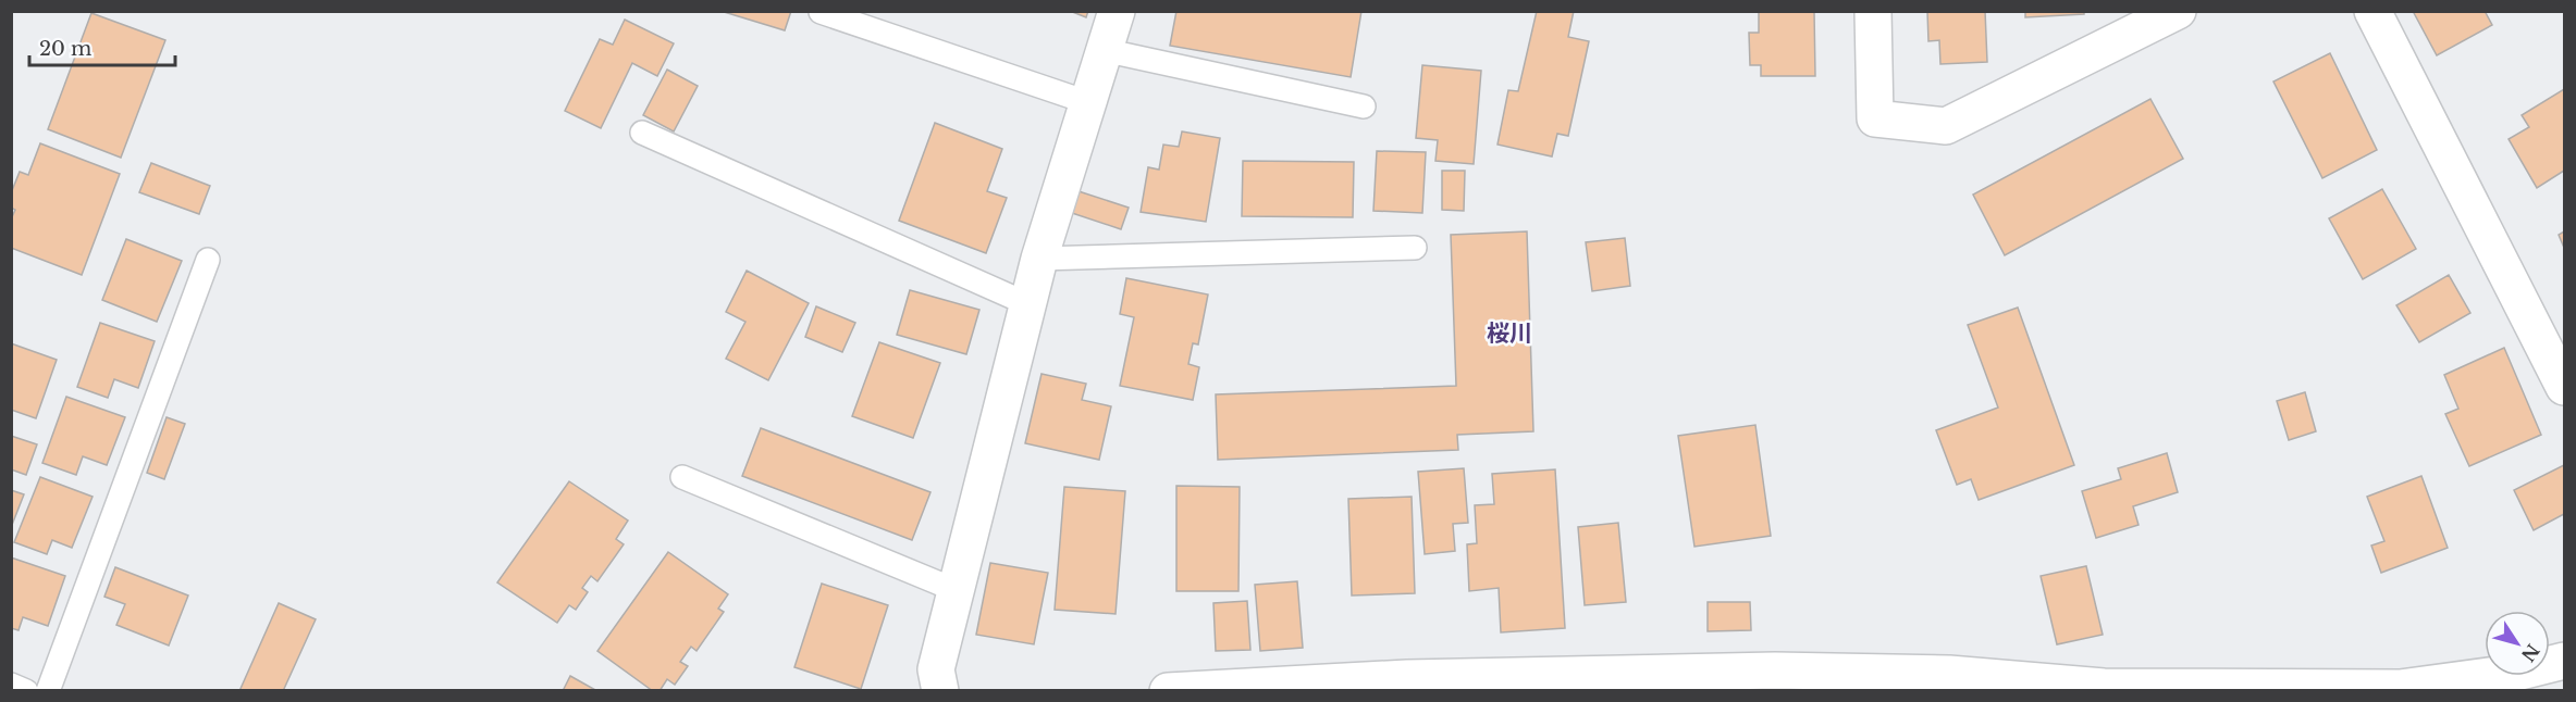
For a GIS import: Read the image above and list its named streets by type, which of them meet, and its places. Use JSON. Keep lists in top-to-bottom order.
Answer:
{
  "districts": ["桜川"],
  "scale_bar": "20 m",
  "north": "bottom right"
}
